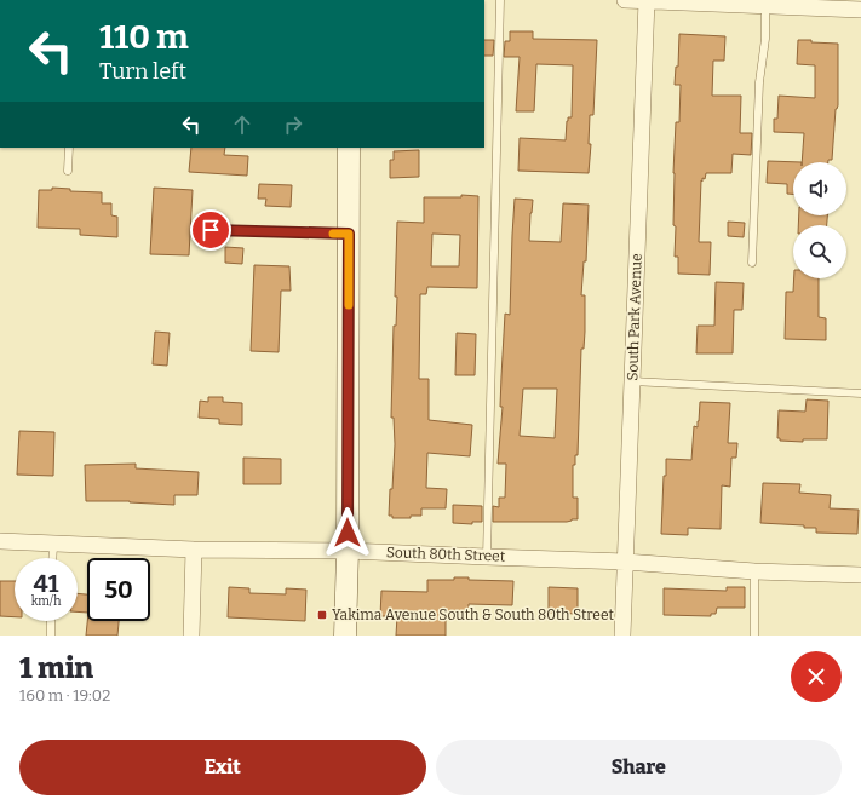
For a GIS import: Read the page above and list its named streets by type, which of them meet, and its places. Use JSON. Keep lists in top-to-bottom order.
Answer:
{
  "streets": {
    "street": ["South Park Avenue", "South 80th Street"]
  },
  "crossings": [
    ["South Park Avenue", "South 80th Street"]
  ],
  "places": {
    "transit": ["Yakima Avenue South & South 80th Street"]
  },
  "page": {
    "turn": ["110 m", "Turn left"],
    "speed": "41 km/h",
    "limit": "50",
    "heading": ["1 min", "160 m · 19:02"],
    "buttons": ["Exit", "Share"]
  }
}
